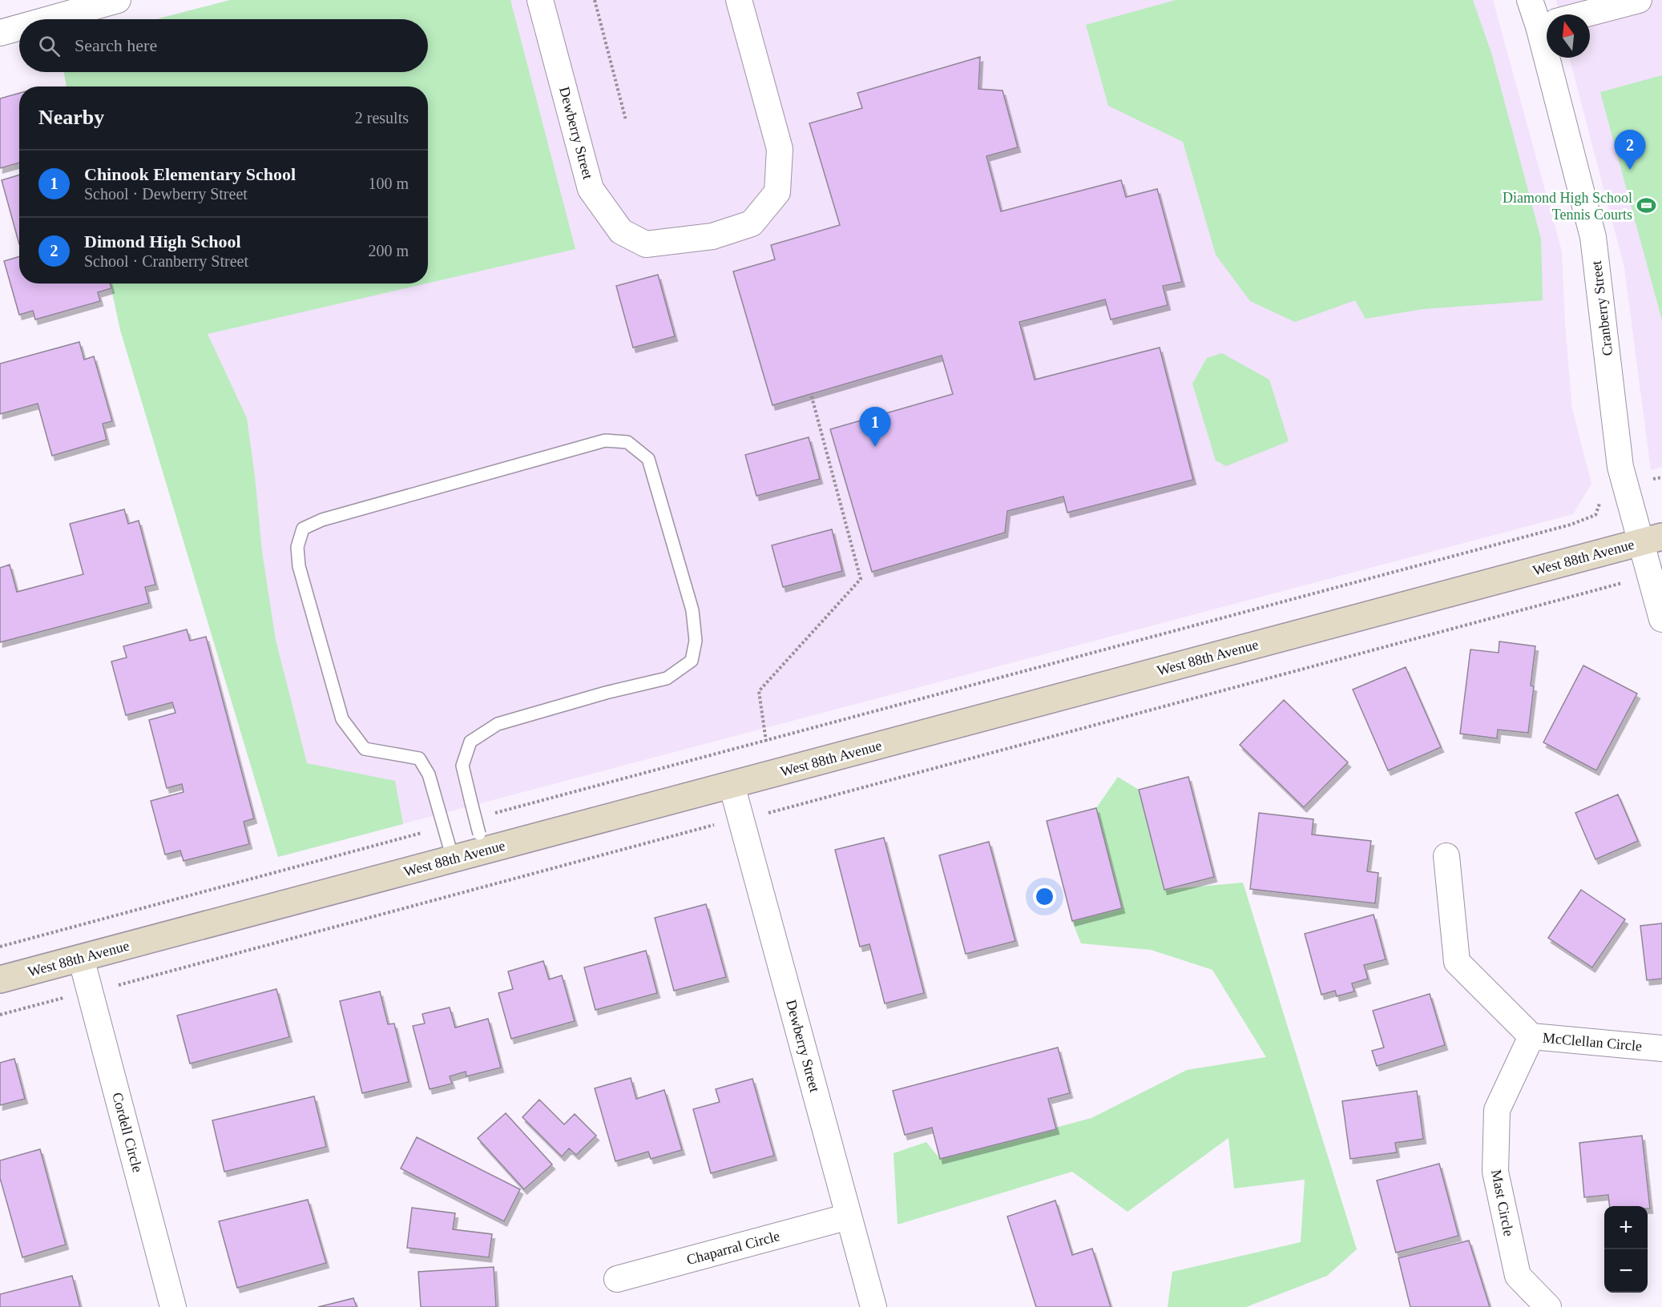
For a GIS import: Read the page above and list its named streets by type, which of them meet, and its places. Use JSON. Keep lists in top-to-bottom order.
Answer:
{
  "streets": {
    "street": [
      "Dewberry Street",
      "Cranberry Street",
      "West 88th Avenue",
      "McClellan Circle",
      "Cordell Circle",
      "Mast Circle",
      "Chaparral Circle"
    ]
  },
  "crossings": [
    ["Dewberry Street", "West 88th Avenue"],
    ["Dewberry Street", "Chaparral Circle"],
    ["Cranberry Street", "West 88th Avenue"],
    ["West 88th Avenue", "Cordell Circle"],
    ["McClellan Circle", "Mast Circle"]
  ],
  "places": {
    "sports": ["Diamond High School Tennis Courts"]
  },
  "north": "top",
  "page": {
    "search": "Search here",
    "heading": ["Nearby", "2 results"],
    "pins": ["2", "1"],
    "list": [
      {
        "mark": "1",
        "name": "Chinook Elementary School",
        "note": "School · Dewberry Street",
        "value": "100 m"
      },
      {
        "mark": "2",
        "name": "Dimond High School",
        "note": "School · Cranberry Street",
        "value": "200 m"
      }
    ],
    "map_buttons": ["+", "−"]
  }
}
